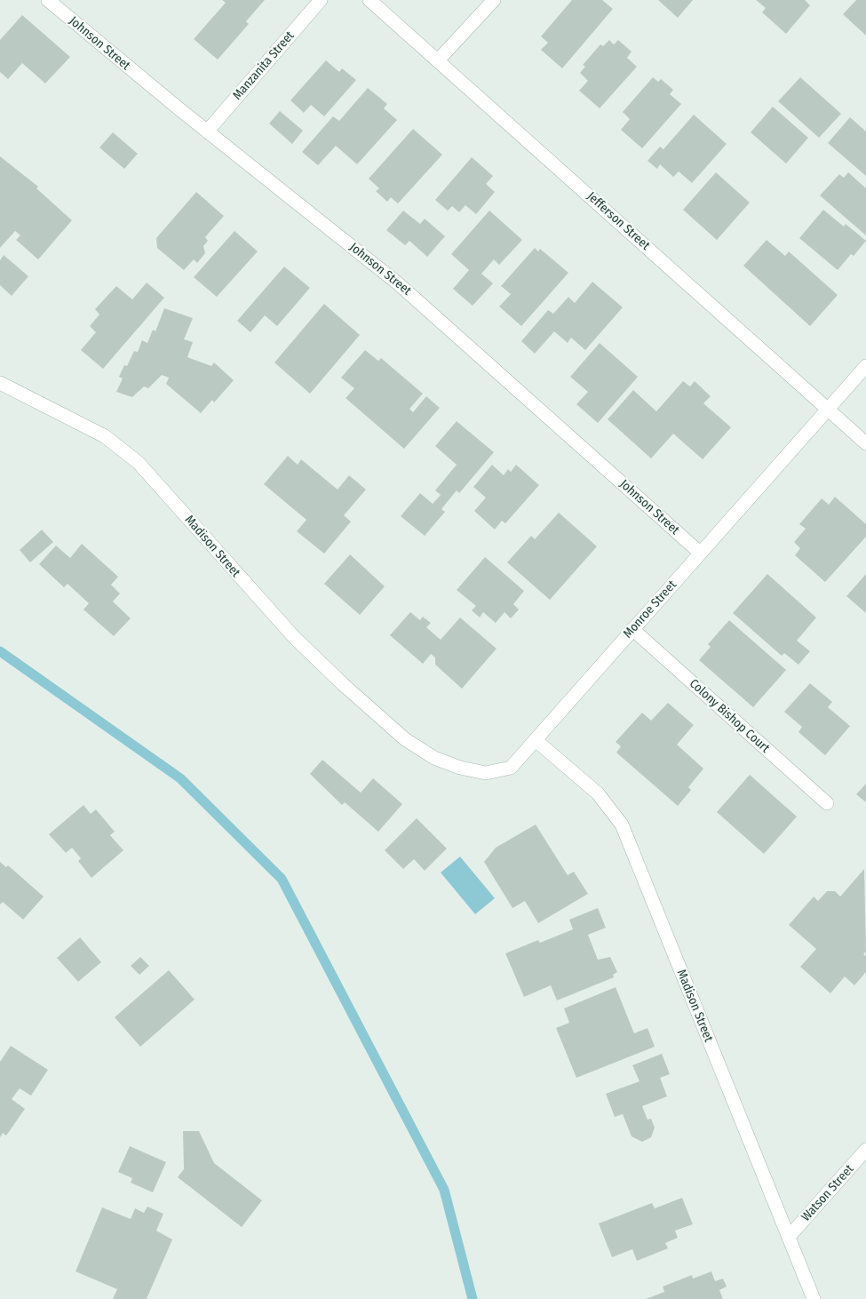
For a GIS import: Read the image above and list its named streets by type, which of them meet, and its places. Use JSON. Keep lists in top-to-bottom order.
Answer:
{
  "streets": {
    "street": [
      "Johnson Street",
      "Manzanita Street",
      "Jefferson Street",
      "Madison Street",
      "Monroe Street",
      "Colony Bishop Court",
      "Watson Street"
    ]
  },
  "crossings": [
    ["Johnson Street", "Manzanita Street"],
    ["Johnson Street", "Monroe Street"],
    ["Jefferson Street", "Monroe Street"],
    ["Madison Street", "Monroe Street"],
    ["Madison Street", "Watson Street"],
    ["Monroe Street", "Colony Bishop Court"]
  ]
}
